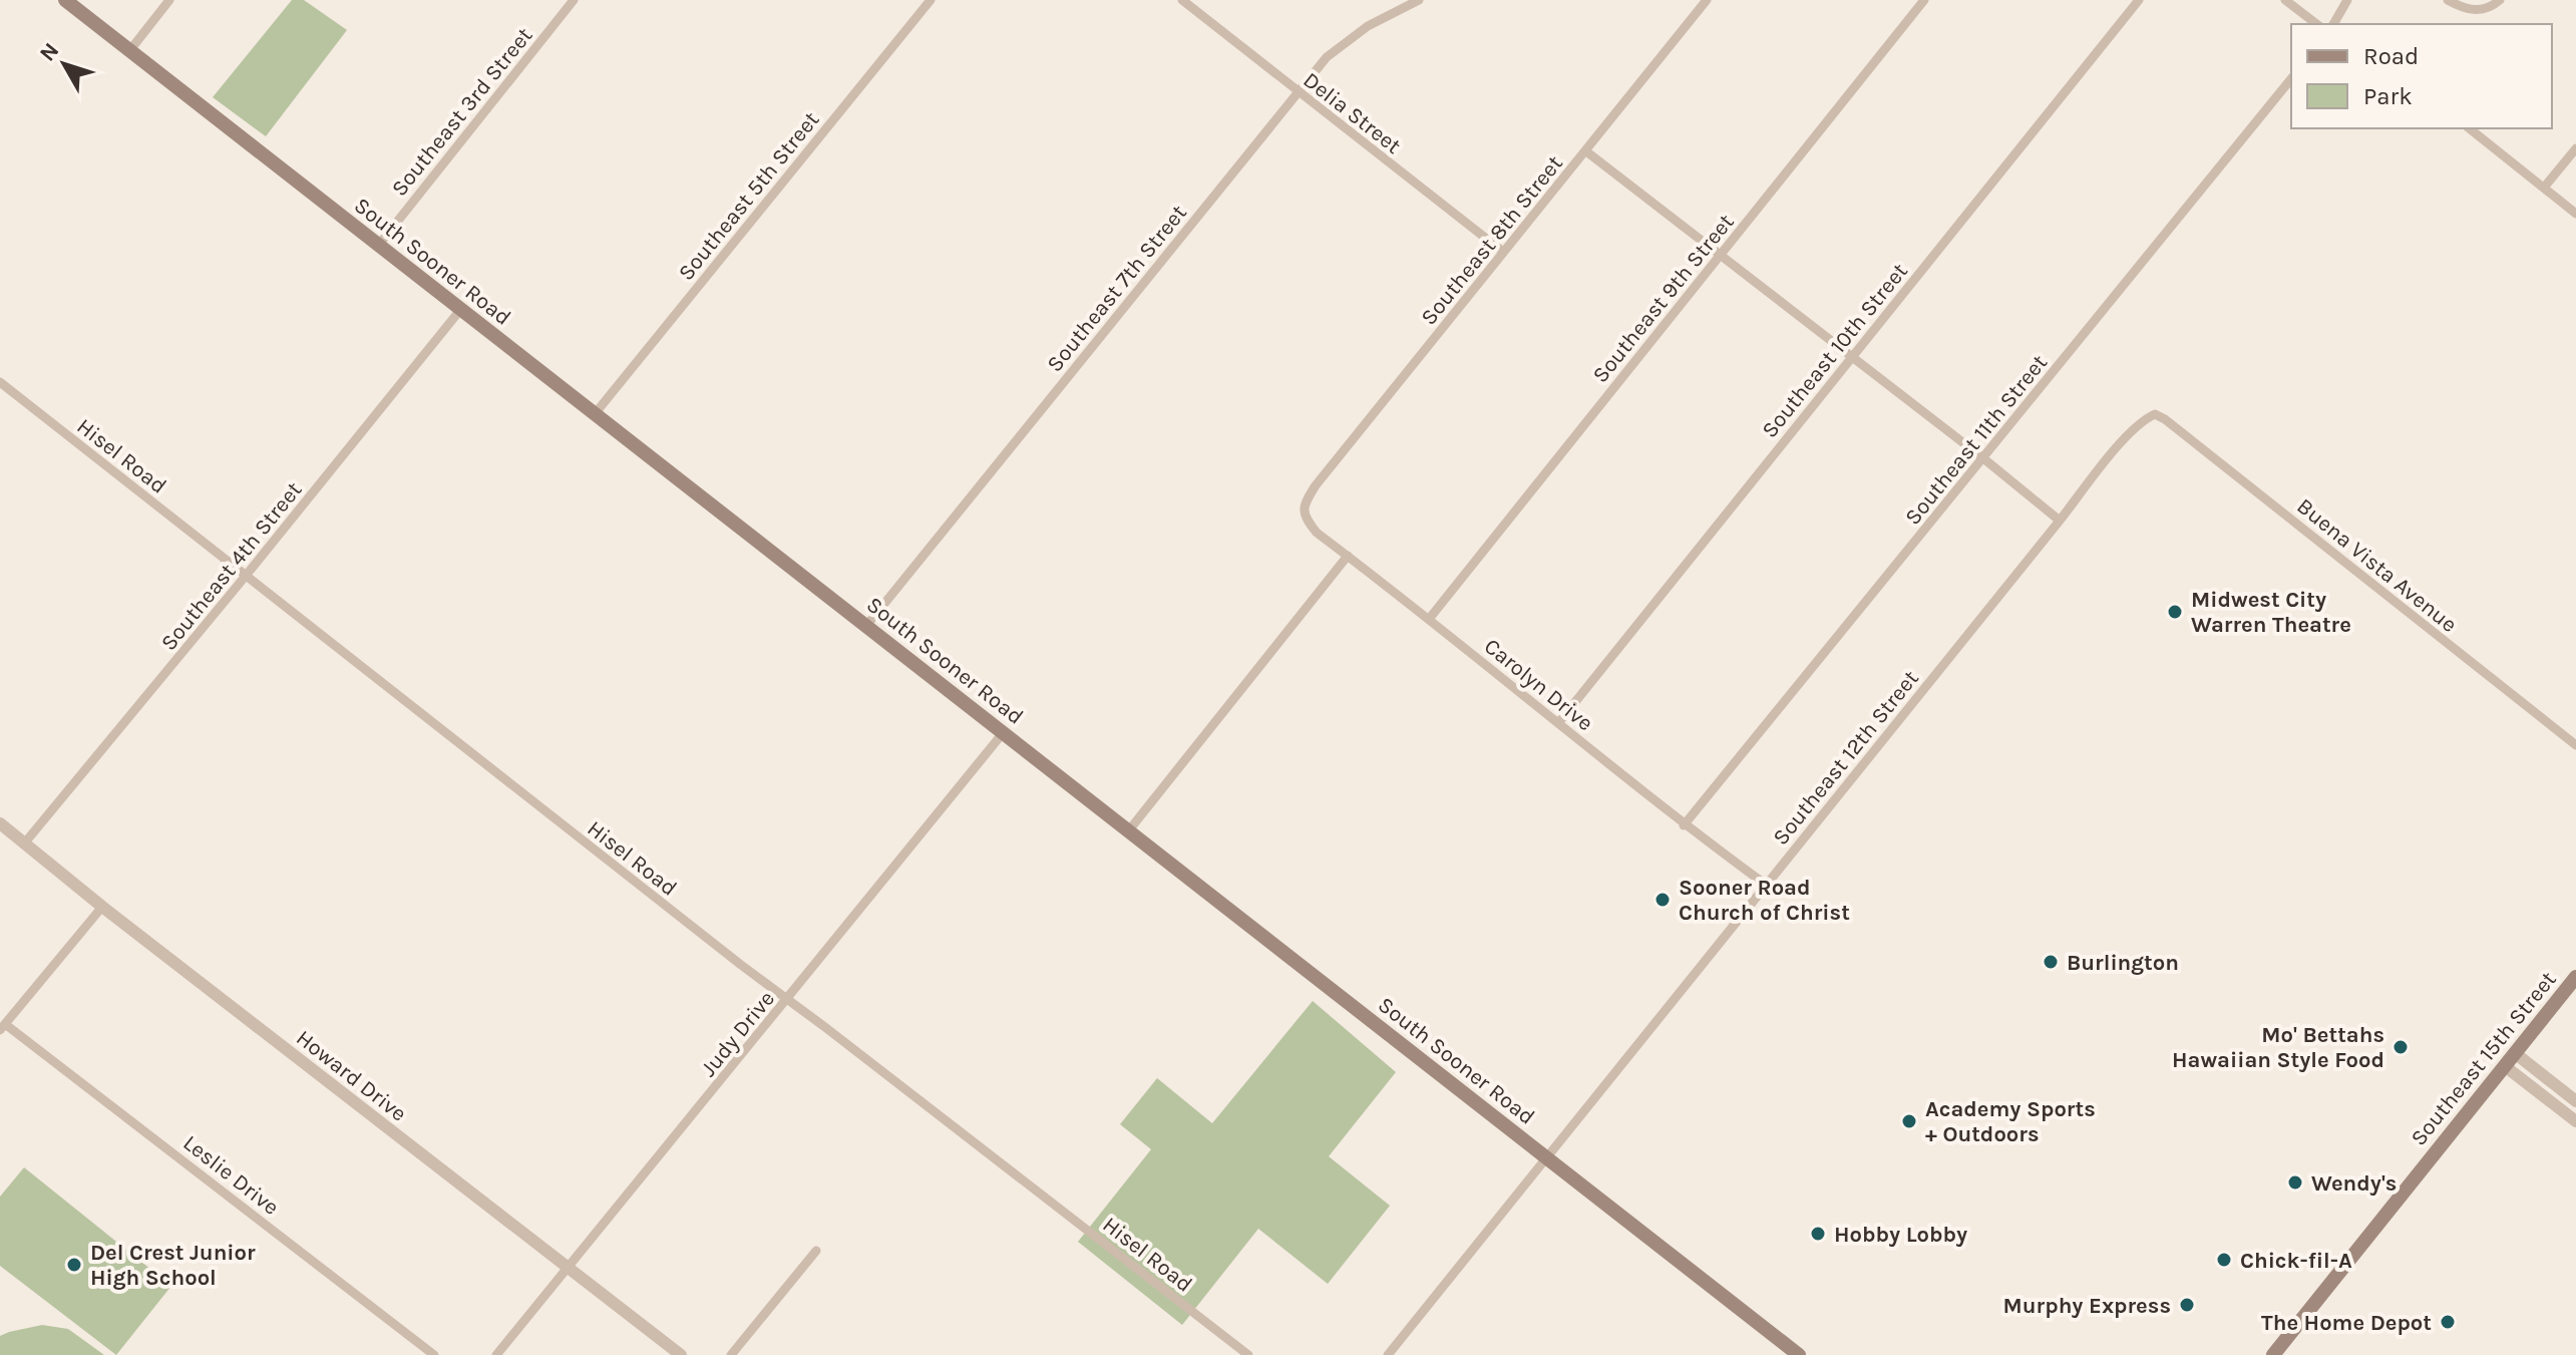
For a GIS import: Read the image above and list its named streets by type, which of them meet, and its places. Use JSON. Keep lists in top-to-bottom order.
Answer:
{
  "streets": {
    "main road": ["South Sooner Road", "Southeast 15th Street"],
    "street": [
      "Southeast 3rd Street",
      "Delia Street",
      "Southeast 5th Street",
      "Southeast 8th Street",
      "Southeast 7th Street",
      "Southeast 9th Street",
      "Southeast 10th Street",
      "Southeast 11th Street",
      "Hisel Road",
      "Buena Vista Avenue",
      "Southeast 4th Street",
      "Carolyn Drive",
      "Southeast 12th Street",
      "Judy Drive",
      "Howard Drive",
      "Leslie Drive"
    ]
  },
  "crossings": [
    ["Southeast 3rd Street", "South Sooner Road"],
    ["Delia Street", "Southeast 8th Street"],
    ["Delia Street", "Southeast 7th Street"],
    ["Southeast 5th Street", "South Sooner Road"],
    ["Southeast 8th Street", "Carolyn Drive"],
    ["South Sooner Road", "Southeast 7th Street"],
    ["South Sooner Road", "Southeast 4th Street"],
    ["South Sooner Road", "Southeast 12th Street"],
    ["South Sooner Road", "Judy Drive"],
    ["Southeast 9th Street", "Carolyn Drive"],
    ["Southeast 10th Street", "Carolyn Drive"],
    ["Southeast 11th Street", "Carolyn Drive"],
    ["Hisel Road", "Southeast 4th Street"],
    ["Hisel Road", "Judy Drive"],
    ["Buena Vista Avenue", "Southeast 12th Street"],
    ["Southeast 4th Street", "Howard Drive"],
    ["Carolyn Drive", "Southeast 12th Street"],
    ["Judy Drive", "Howard Drive"]
  ],
  "places": [
    "Midwest City Warren Theatre",
    "Sooner Road Church of Christ",
    "Burlington",
    "Mo' Bettahs Hawaiian Style Food",
    "Academy Sports + Outdoors",
    "Wendy's",
    "Hobby Lobby",
    "Chick-fil-A",
    "Del Crest Junior High School",
    "Murphy Express",
    "The Home Depot"
  ],
  "legend": ["Road", "Park"],
  "north": "top left"
}
